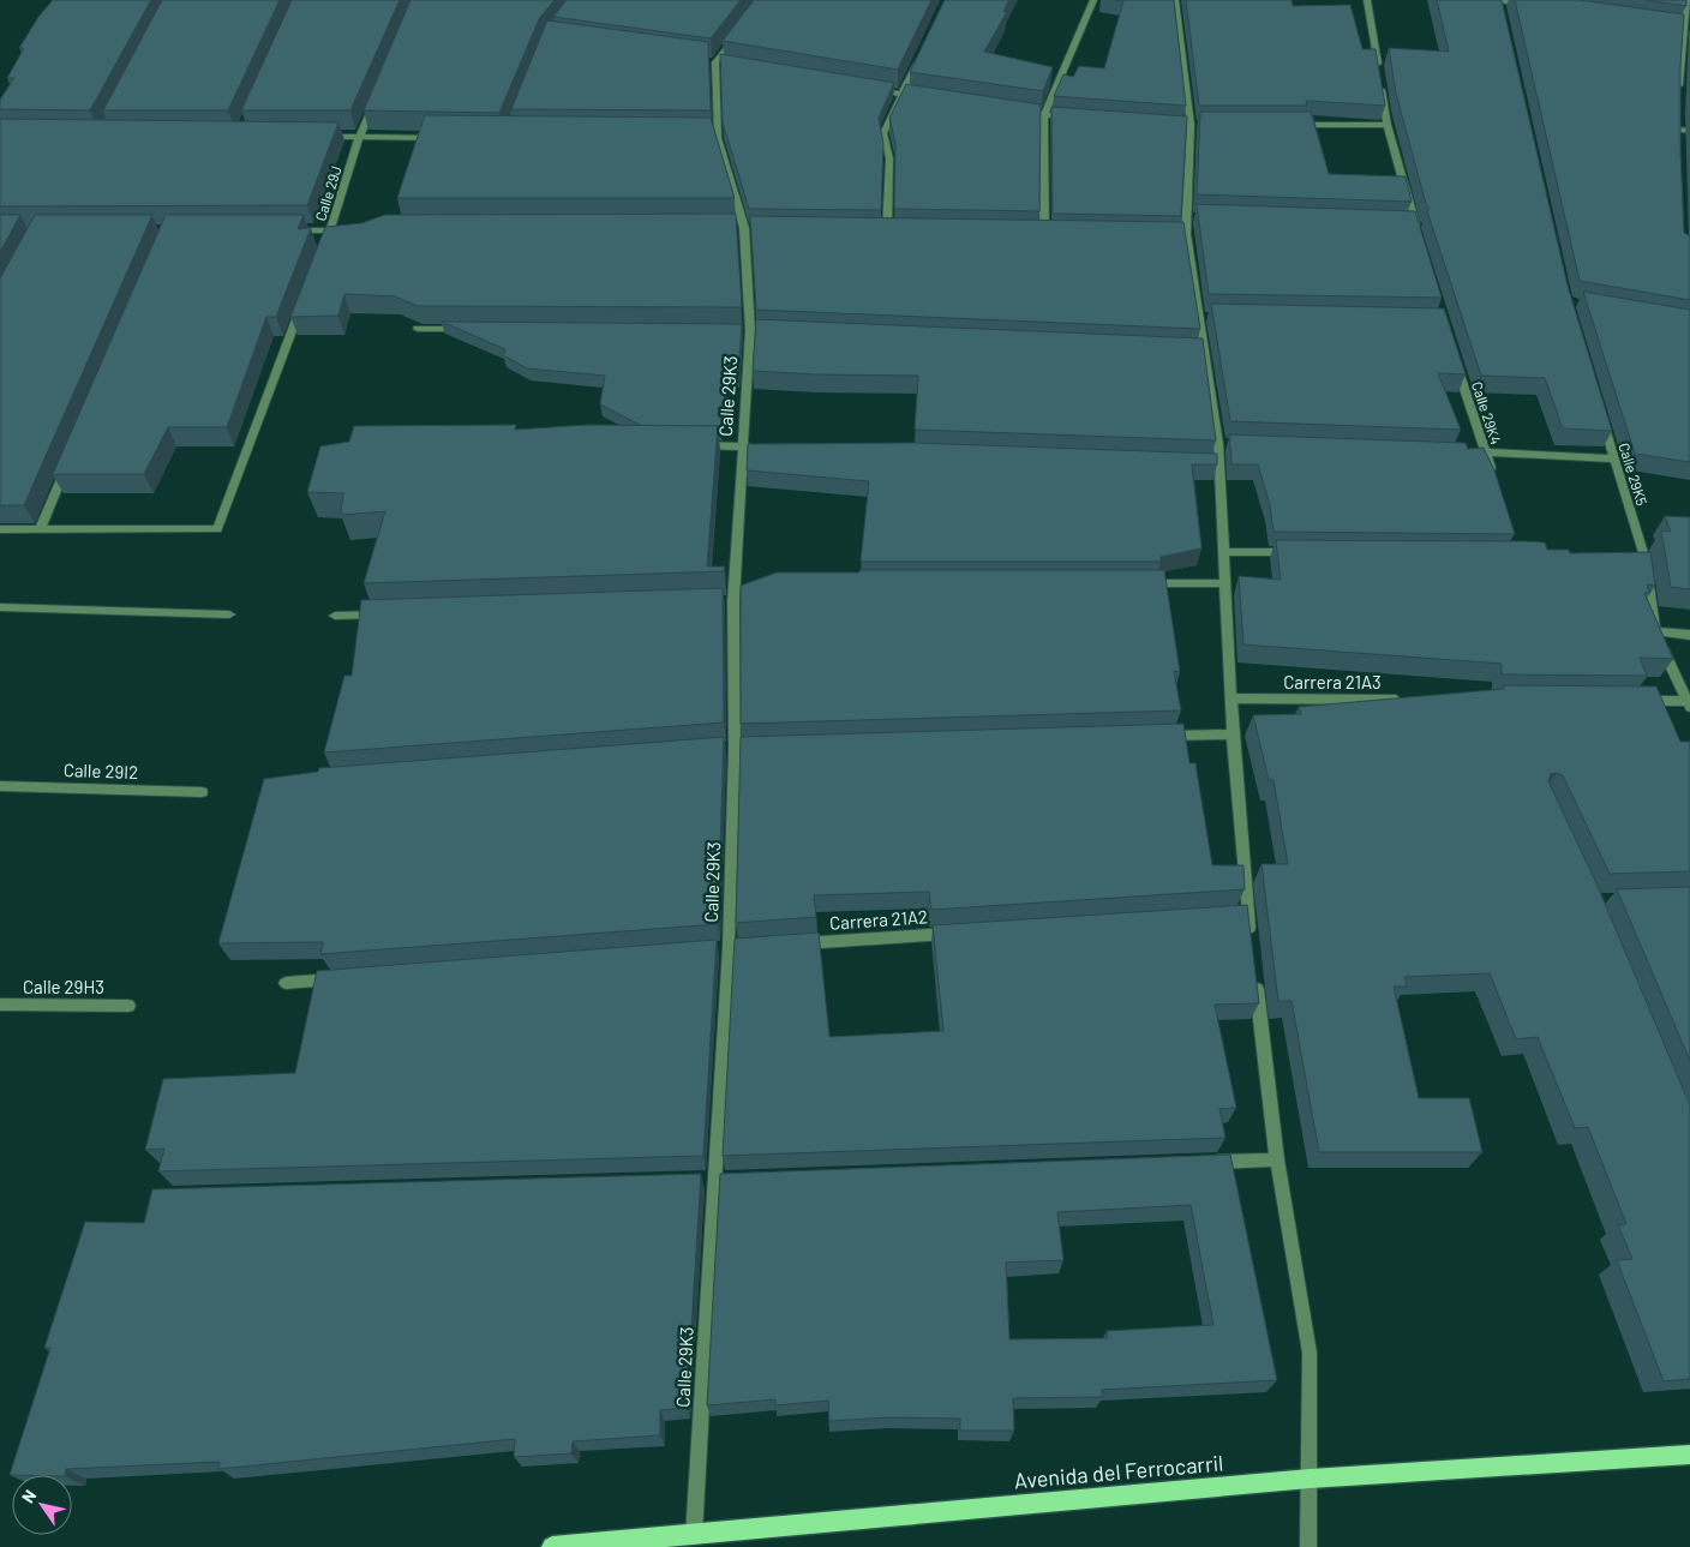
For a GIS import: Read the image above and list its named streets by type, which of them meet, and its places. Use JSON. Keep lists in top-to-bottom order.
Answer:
{
  "streets": {
    "main road": ["Avenida del Ferrocarril"],
    "street": [
      "Calle 29J",
      "Calle 29K3",
      "Calle 29K4",
      "Calle 29K5",
      "Carrera 21A3",
      "Calle 29I2",
      "Carrera 21A2",
      "Calle 29H3"
    ]
  },
  "crossings": [
    ["Calle 29K3", "Avenida del Ferrocarril"]
  ],
  "north": "top left"
}
